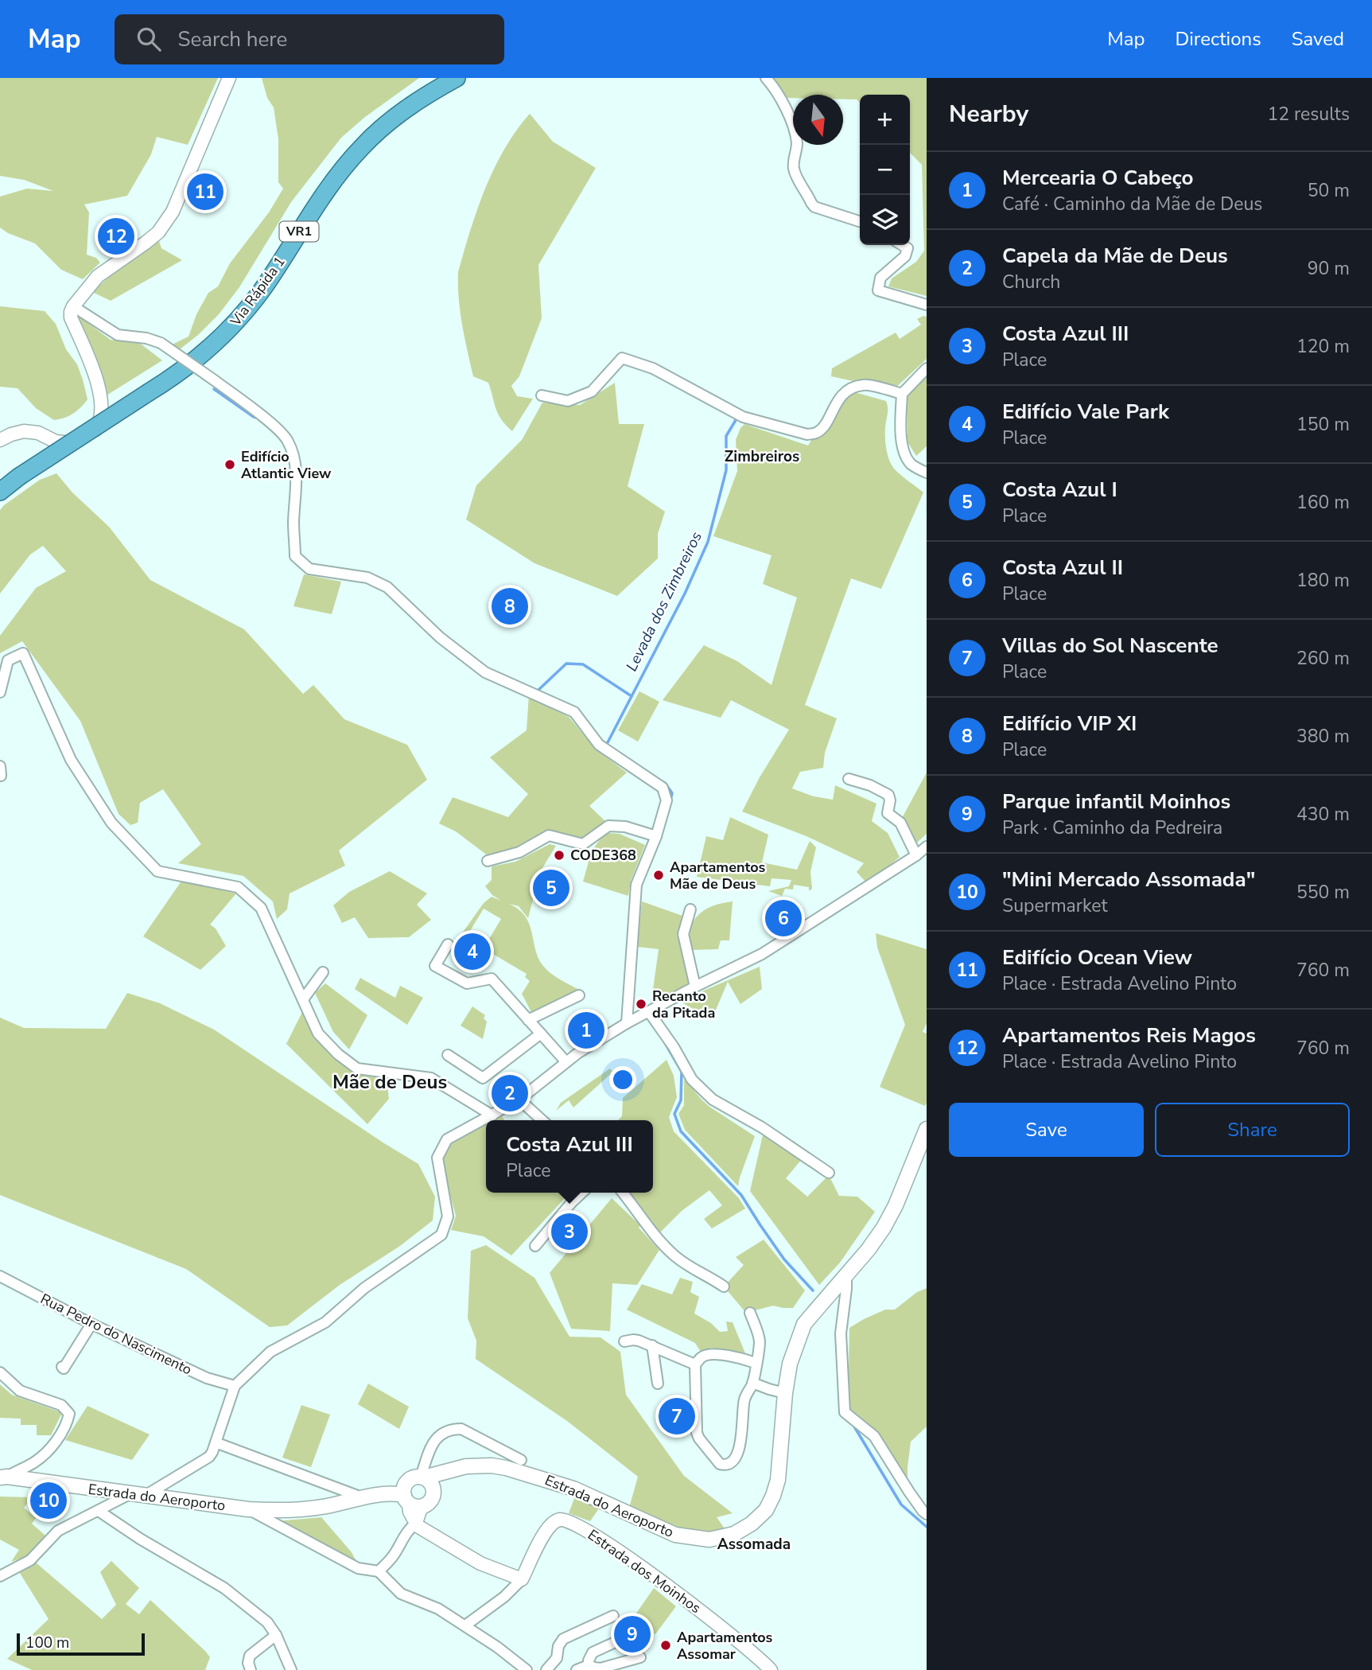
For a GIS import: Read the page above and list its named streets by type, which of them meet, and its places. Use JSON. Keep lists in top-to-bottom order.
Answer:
{
  "streets": {
    "highway": ["VR1", "Via Rápida 1"],
    "main road": ["Estrada do Aeroporto"],
    "street": ["Rua Pedro do Nascimento", "Estrada dos Moinhos"]
  },
  "districts": ["Zimbreiros", "Mãe de Deus", "Assomada"],
  "water": ["Levada dos Zimbreiros"],
  "places": [
    "Edifício Atlantic View",
    "CODE368",
    "Apartamentos Mãe de Deus",
    "Recanto da Pitada",
    "Apartamentos Assomar"
  ],
  "scale_bar": "100 m",
  "north": "bottom",
  "page": {
    "header": "Map",
    "search": "Search here",
    "nav": ["Map", "Directions", "Saved"],
    "heading": ["Nearby", "12 results"],
    "map_buttons": ["+", "−"],
    "list": [
      {
        "mark": "1",
        "name": "Mercearia O Cabeço",
        "note": "Café · Caminho da Mãe de Deus",
        "value": "50 m"
      },
      {
        "mark": "2",
        "name": "Capela da Mãe de Deus",
        "note": "Church",
        "value": "90 m"
      },
      {
        "mark": "3",
        "name": "Costa Azul III",
        "note": "Place",
        "value": "120 m"
      },
      {
        "mark": "4",
        "name": "Edifício Vale Park",
        "note": "Place",
        "value": "150 m"
      },
      {
        "mark": "5",
        "name": "Costa Azul I",
        "note": "Place",
        "value": "160 m"
      },
      {
        "mark": "6",
        "name": "Costa Azul II",
        "note": "Place",
        "value": "180 m"
      },
      {
        "mark": "7",
        "name": "Villas do Sol Nascente",
        "note": "Place",
        "value": "260 m"
      },
      {
        "mark": "8",
        "name": "Edifício VIP XI",
        "note": "Place",
        "value": "380 m"
      },
      {
        "mark": "9",
        "name": "Parque infantil Moinhos",
        "note": "Park · Caminho da Pedreira",
        "value": "430 m"
      },
      {
        "mark": "10",
        "name": "\"Mini Mercado Assomada\"",
        "note": "Supermarket",
        "value": "550 m"
      },
      {
        "mark": "11",
        "name": "Edifício Ocean View",
        "note": "Place · Estrada Avelino Pinto",
        "value": "760 m"
      },
      {
        "mark": "12",
        "name": "Apartamentos Reis Magos",
        "note": "Place · Estrada Avelino Pinto",
        "value": "760 m"
      }
    ],
    "pins": [
      "11",
      "12",
      "8",
      "5",
      "6",
      "4",
      "1",
      "2",
      "3",
      "7",
      "10",
      "9"
    ],
    "buttons": ["Save", "Share"],
    "popup": ["Costa Azul III", "Place"],
    "scale": "100 m"
  }
}
